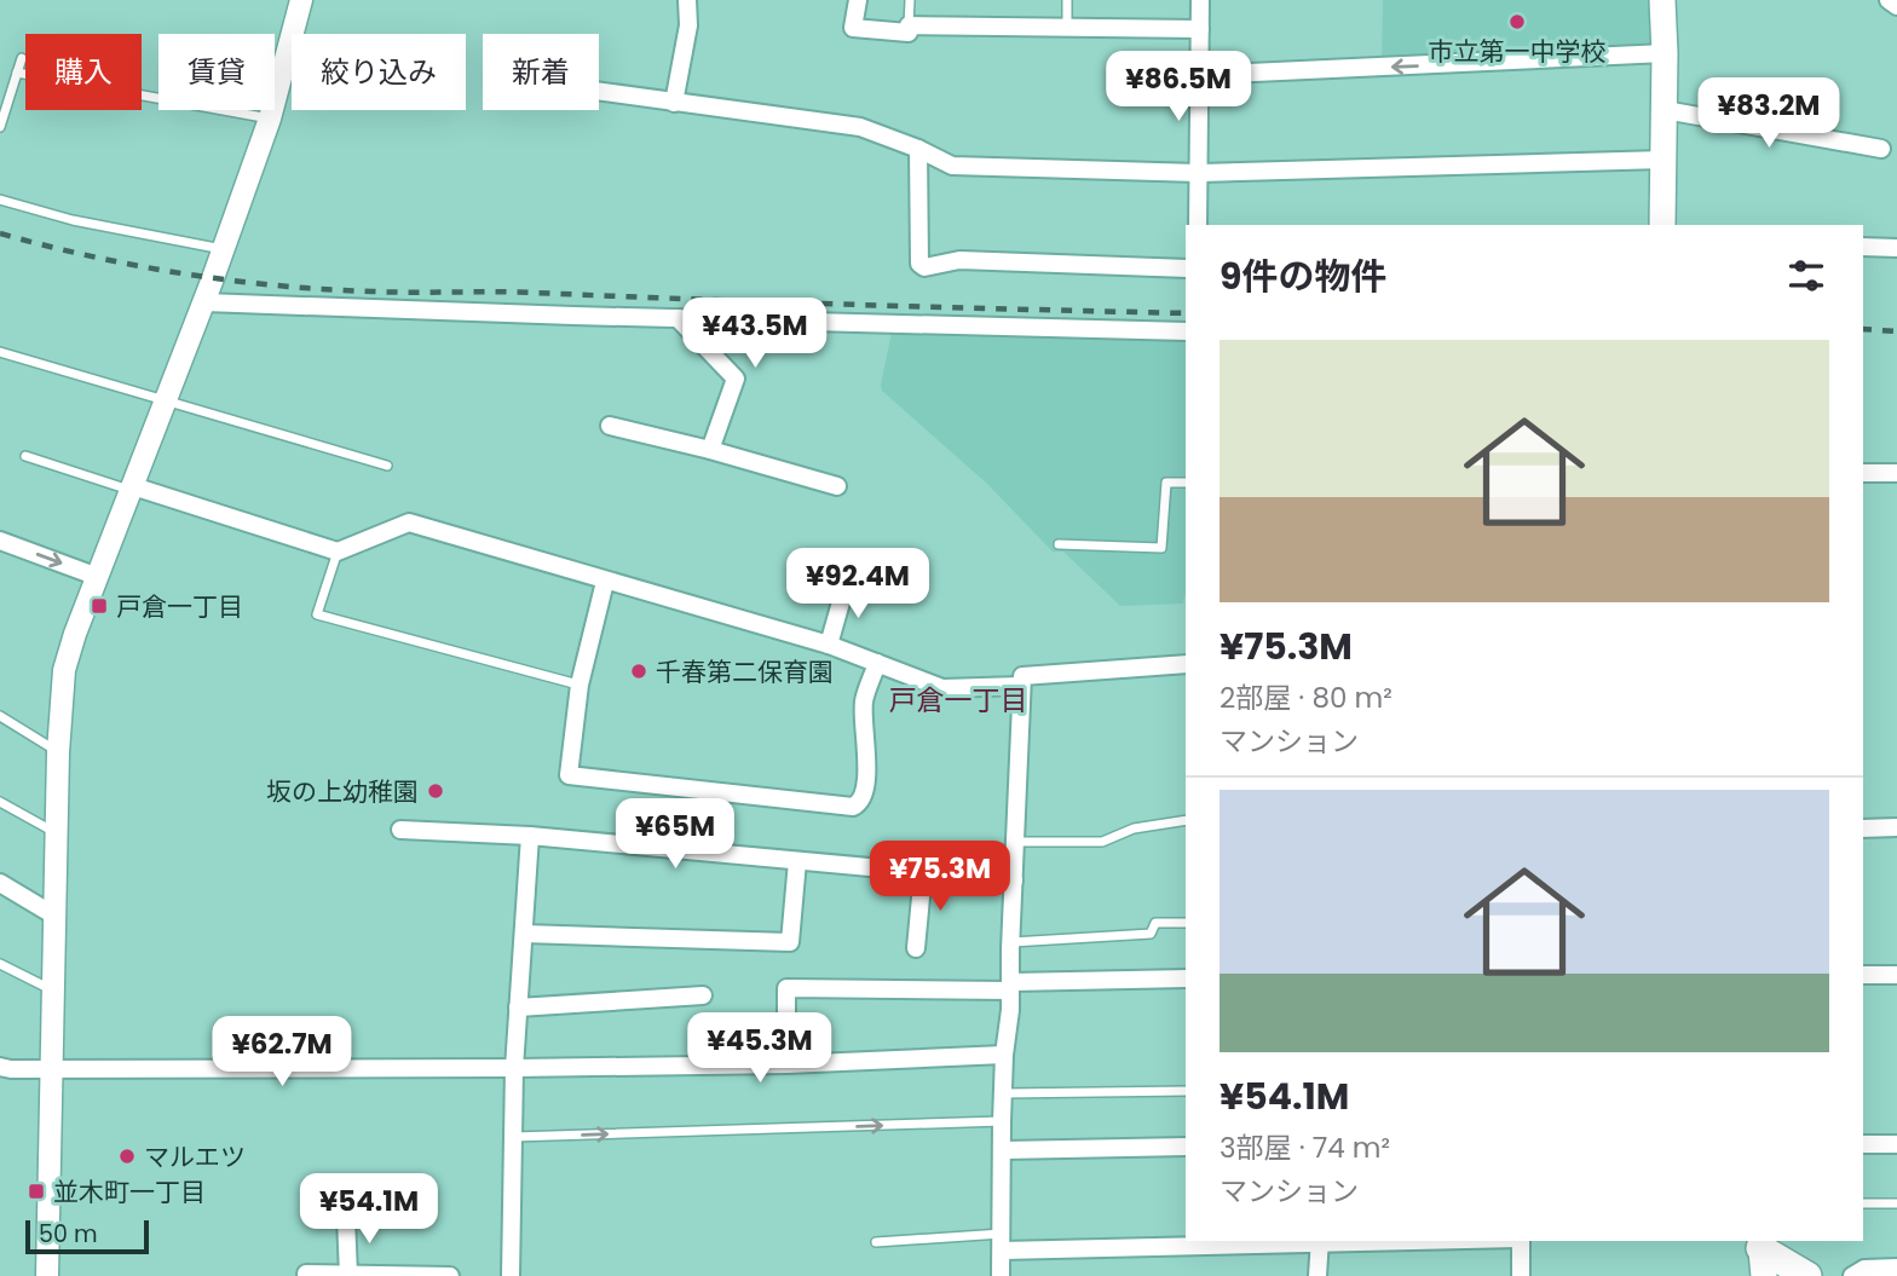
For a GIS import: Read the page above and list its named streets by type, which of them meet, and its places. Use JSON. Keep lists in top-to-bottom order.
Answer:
{
  "districts": ["戸倉一丁目"],
  "places": {
    "other": [
      "市立第一中学校",
      "千春第二保育園",
      "坂の上幼稚園",
      "マルエツ"
    ],
    "transit": ["戸倉一丁目", "並木町一丁目"]
  },
  "scale_bar": "50 m",
  "page": {
    "chip": [
      "購入",
      "賃貸",
      "絞り込み",
      "新着"
    ],
    "price": [
      "¥86.5M",
      "¥83.2M",
      "¥43.5M",
      "¥92.4M",
      "¥65M",
      "¥75.3M",
      "¥45.3M",
      "¥62.7M",
      "¥54.1M"
    ],
    "heading": "9件の物件",
    "list": [
      {
        "name": "¥75.3M",
        "note": "2部屋 · 80 m² · マンション"
      },
      {
        "name": "¥54.1M",
        "note": "3部屋 · 74 m² · マンション"
      }
    ],
    "scale": "50 m"
  }
}
